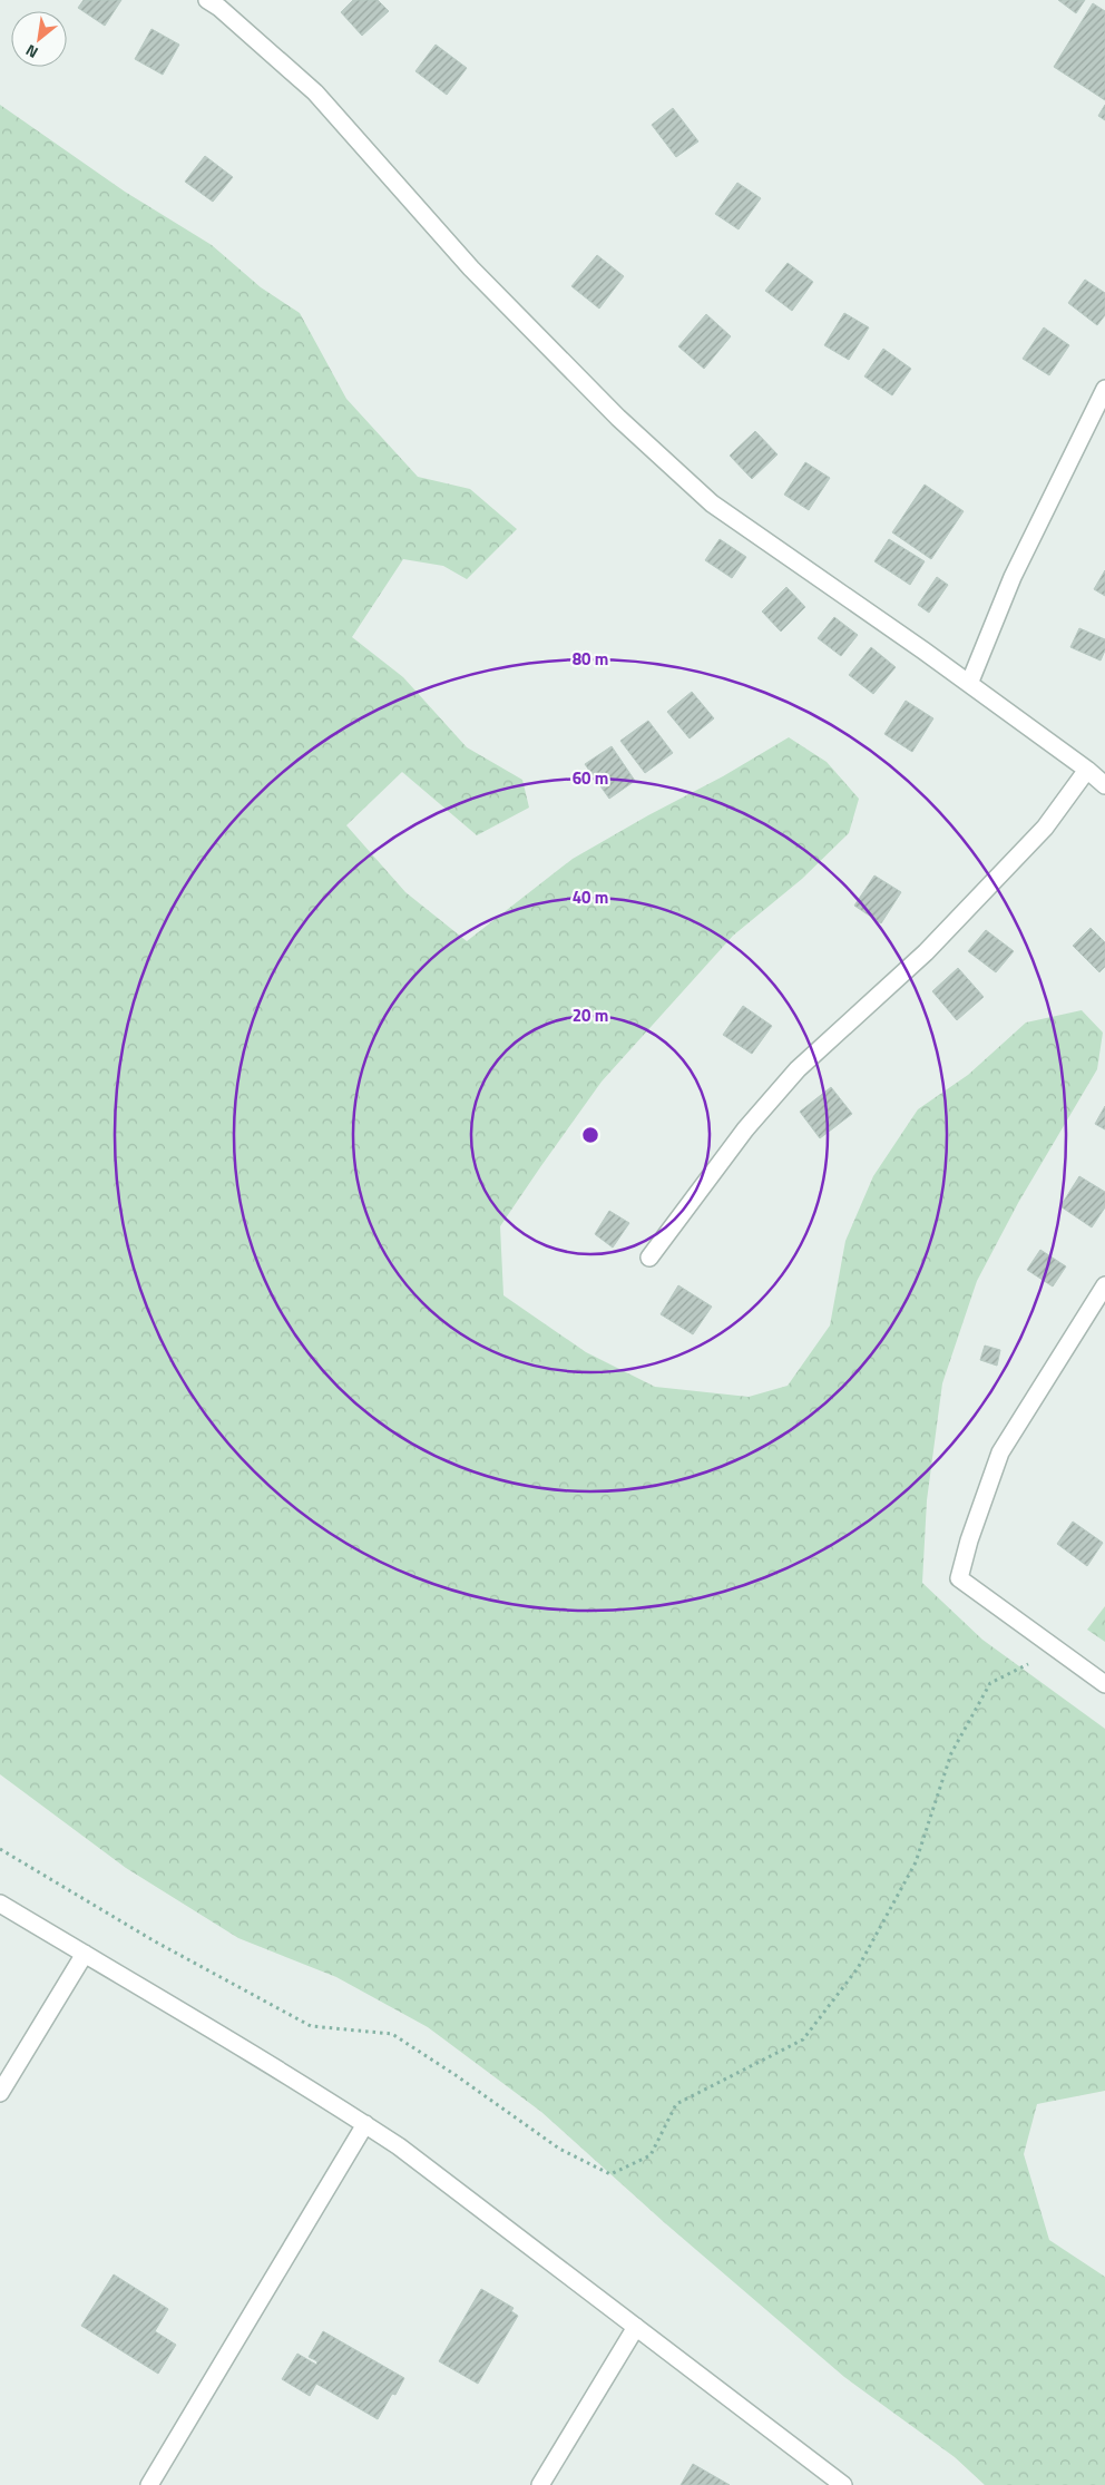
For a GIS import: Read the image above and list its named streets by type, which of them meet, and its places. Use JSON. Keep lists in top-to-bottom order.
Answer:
{
  "north": "bottom left",
  "rings": [
    "80 m",
    "60 m",
    "40 m",
    "20 m"
  ]
}
